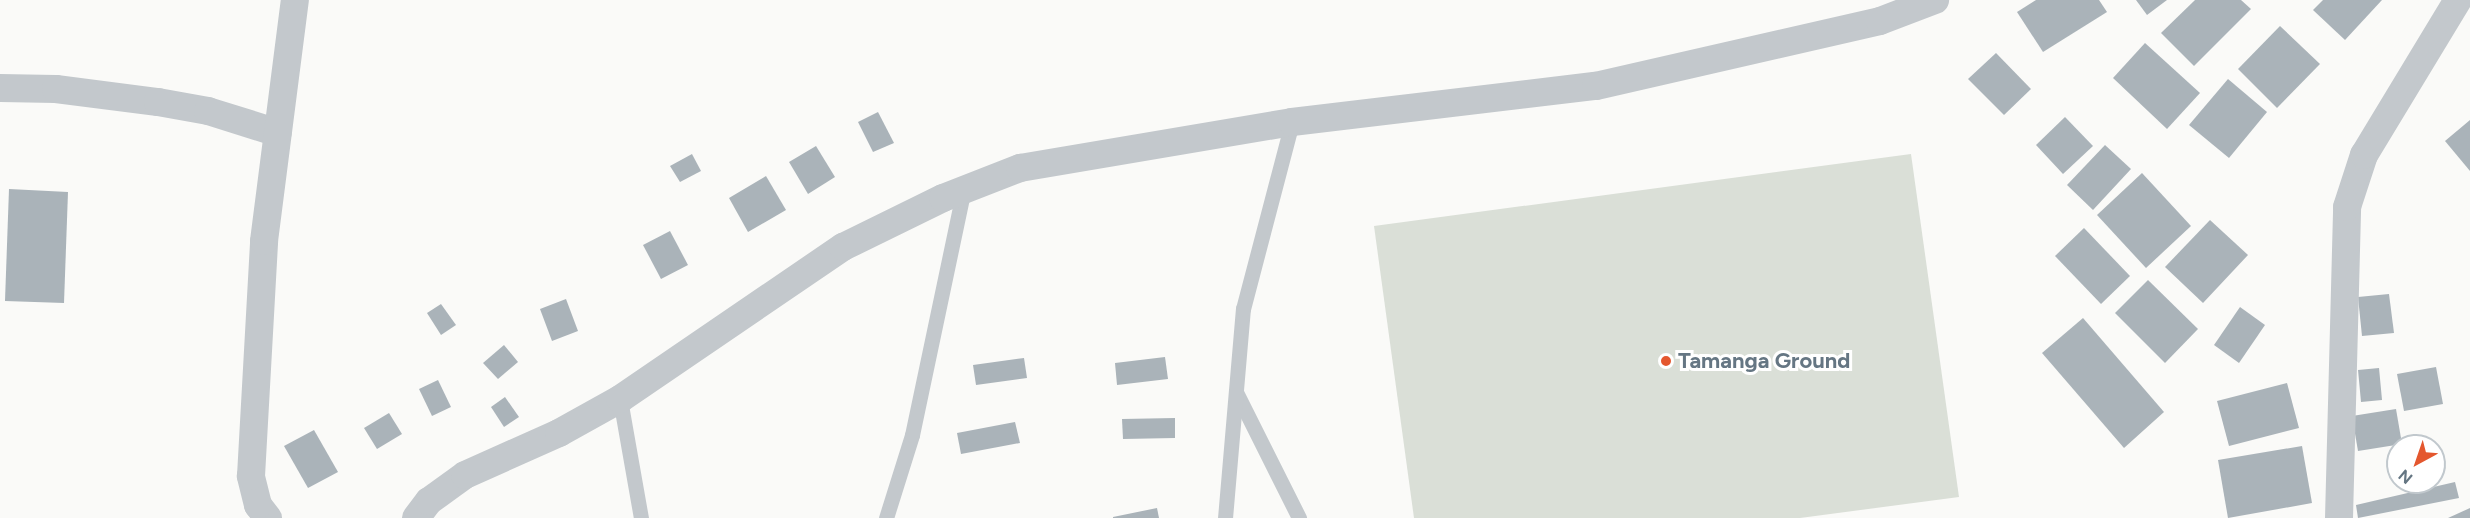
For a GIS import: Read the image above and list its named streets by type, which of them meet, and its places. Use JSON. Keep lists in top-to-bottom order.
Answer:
{
  "places": ["Tamanga Ground"],
  "north": "bottom left"
}
